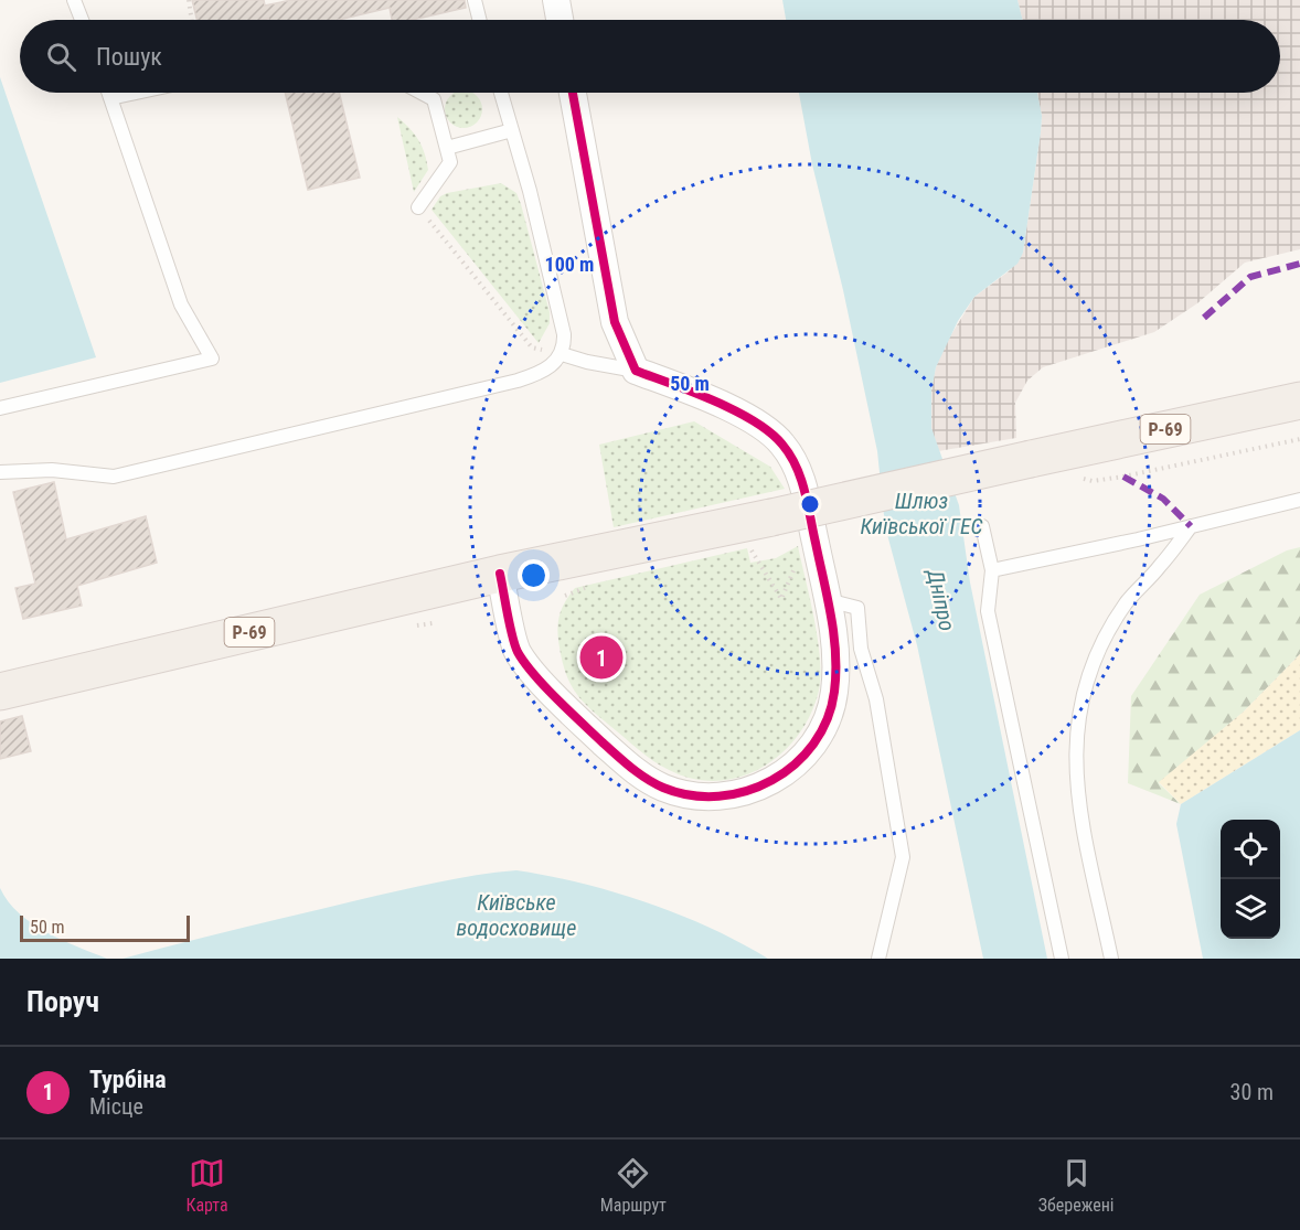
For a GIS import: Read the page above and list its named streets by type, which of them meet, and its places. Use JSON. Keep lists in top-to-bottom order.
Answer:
{
  "streets": {
    "main road": ["Р-69"]
  },
  "water": ["Шлюз Київської ГЕС", "Дніпро", "Київське водосховище"],
  "scale_bar": "50 m",
  "page": {
    "search": "Пошук",
    "pins": "1",
    "scale": "50 m",
    "heading": "Поруч",
    "list": [
      {
        "mark": "1",
        "name": "Турбіна",
        "note": "Місце",
        "value": "30 m"
      }
    ],
    "nav": ["Карта", "Маршрут", "Збережені"]
  },
  "rings": ["100 m", "50 m"]
}
